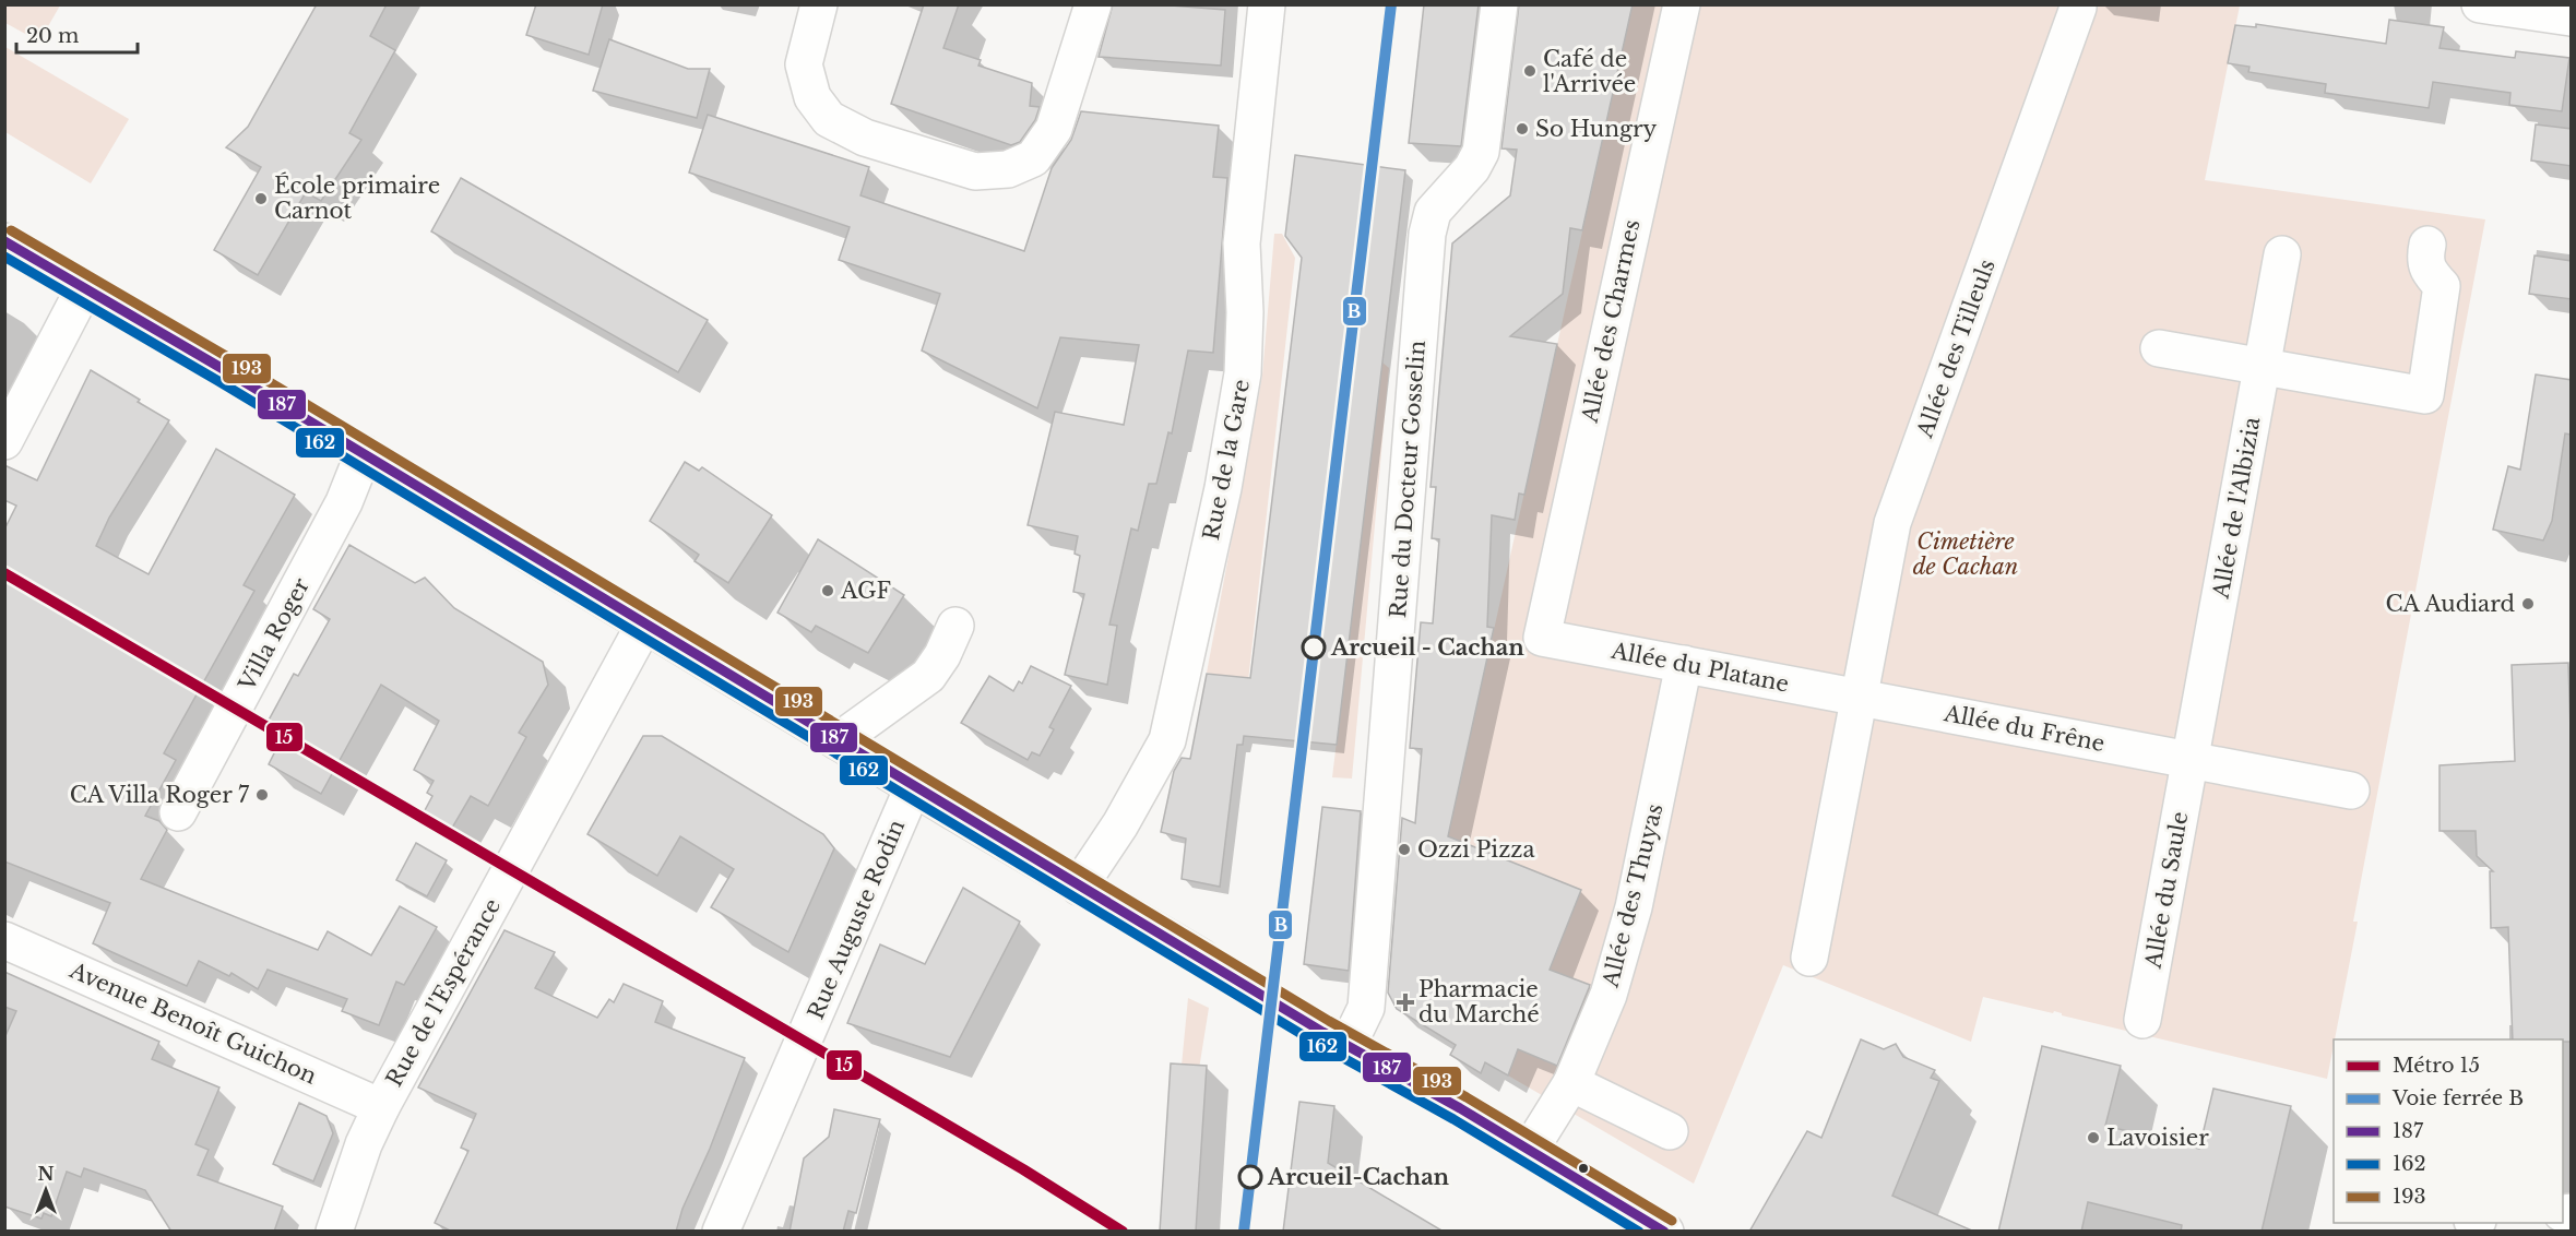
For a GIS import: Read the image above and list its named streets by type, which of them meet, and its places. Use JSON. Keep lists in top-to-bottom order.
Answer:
{
  "streets": {
    "street": [
      "Allée des Charmes",
      "Allée des Tilleuls",
      "Rue de la Gare",
      "Rue du Docteur Gosselin",
      "Allée de l'Albizia",
      "Villa Roger",
      "Allée du Platane",
      "Allée du Frêne",
      "Allée du Saule",
      "Allée des Thuyas",
      "Rue Auguste Rodin",
      "Rue de l'Espérance",
      "Avenue Benoît Guichon"
    ]
  },
  "crossings": [
    ["Allée des Charmes", "Allée du Platane"],
    ["Allée des Tilleuls", "Allée du Platane"],
    ["Allée des Tilleuls", "Allée du Frêne"],
    ["Rue du Docteur Gosselin", "Allée des Thuyas"],
    ["Allée de l'Albizia", "Allée du Frêne"],
    ["Allée de l'Albizia", "Allée du Saule"],
    ["Allée du Platane", "Allée du Frêne"],
    ["Allée du Platane", "Allée des Thuyas"],
    ["Allée du Frêne", "Allée du Saule"],
    ["Rue de l'Espérance", "Avenue Benoît Guichon"]
  ],
  "parks": ["Cimetière de Cachan"],
  "places": {
    "other": [
      "Café de l'Arrivée",
      "So Hungry",
      "École primaire Carnot",
      "AGF",
      "CA Audiard",
      "Arcueil - Cachan",
      "CA Villa Roger 7",
      "Ozzi Pizza",
      "Lavoisier",
      "Arcueil-Cachan"
    ],
    "health": ["Pharmacie du Marché"]
  },
  "lines": [
    "rail line B",
    "transit line 193",
    "transit line 187",
    "transit line 162",
    "metro line 15"
  ],
  "legend": [
    "Métro 15",
    "Voie ferrée B",
    "187",
    "162",
    "193"
  ],
  "scale_bar": "20 m",
  "north": "top"
}
